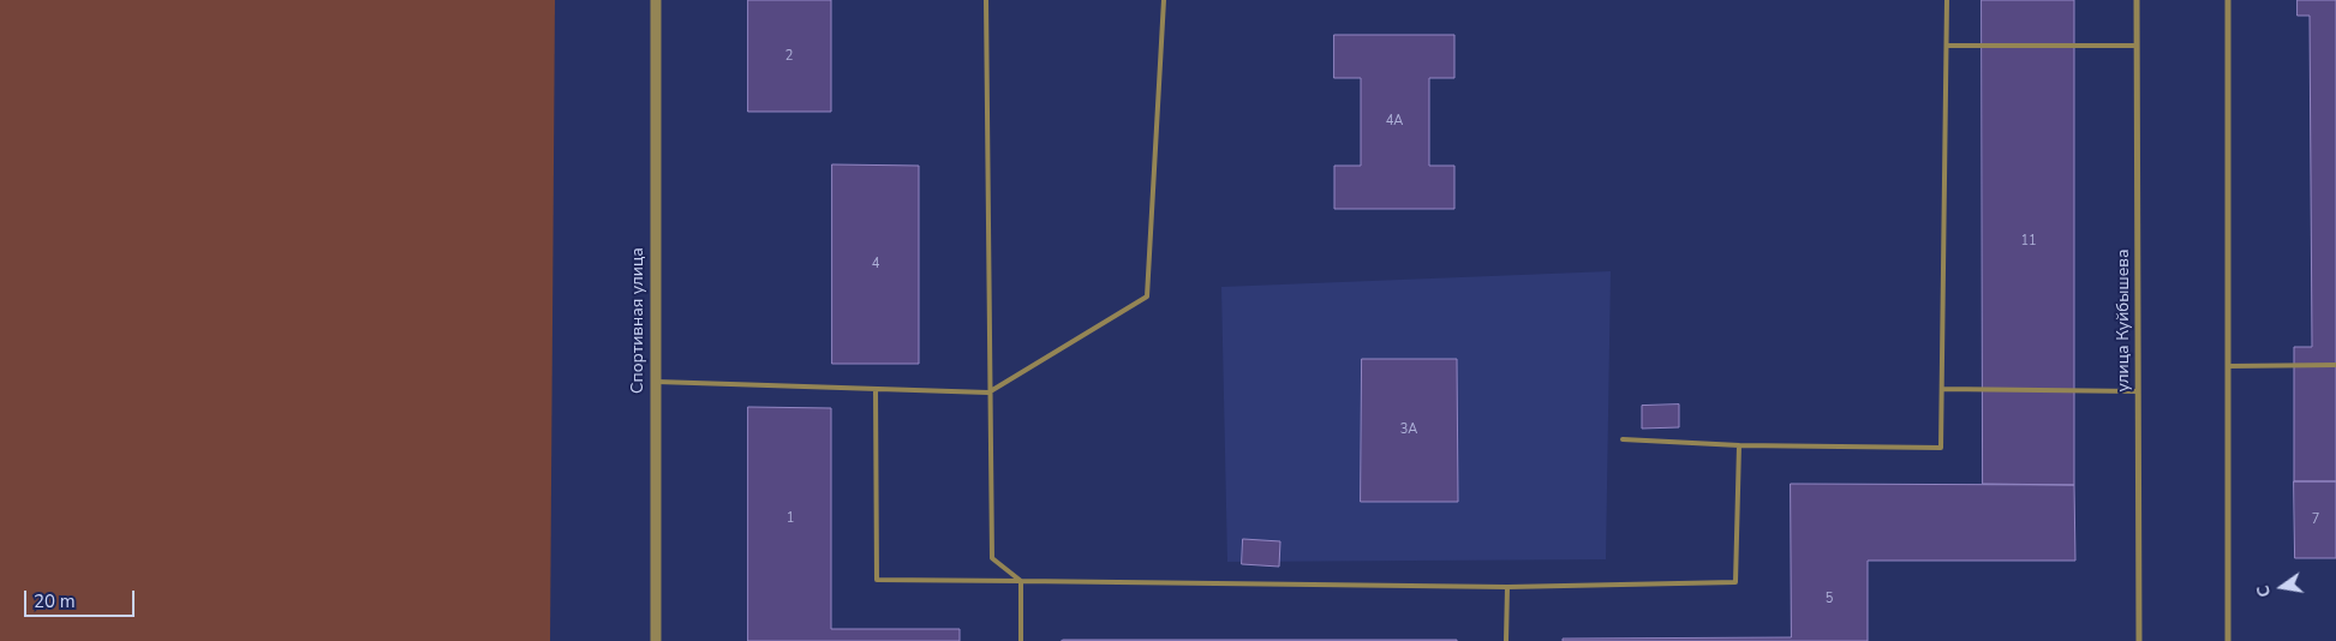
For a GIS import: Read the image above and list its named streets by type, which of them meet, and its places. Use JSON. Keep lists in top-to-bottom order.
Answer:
{
  "streets": {
    "street": ["Спортивная улица", "улица Куйбышева"]
  },
  "house_numbers": [
    "2",
    "4А",
    "11",
    "4",
    "3А",
    "1",
    "7",
    "5"
  ],
  "scale_bar": "20 m",
  "north": "left"
}
